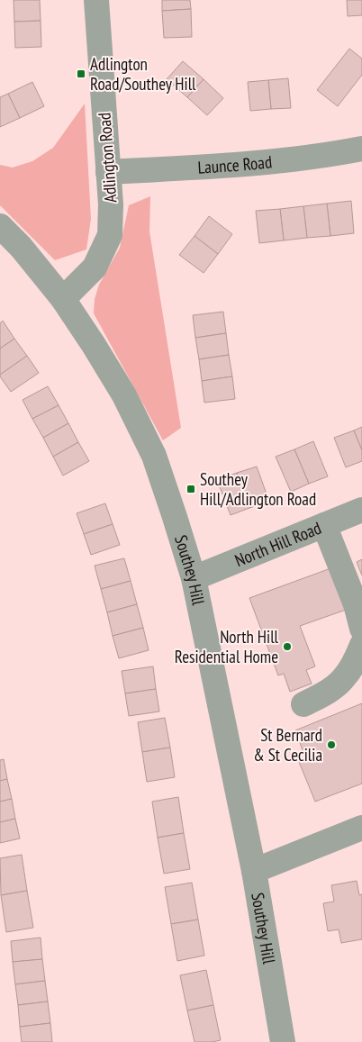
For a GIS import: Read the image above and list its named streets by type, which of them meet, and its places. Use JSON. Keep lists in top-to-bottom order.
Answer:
{
  "streets": {
    "street": [
      "Adlington Road",
      "Launce Road",
      "North Hill Road",
      "Southey Hill"
    ]
  },
  "crossings": [
    ["Adlington Road", "Launce Road"],
    ["Adlington Road", "Southey Hill"],
    ["North Hill Road", "Southey Hill"]
  ],
  "places": {
    "transit": ["Adlington Road/Southey Hill", "Southey Hill/Adlington Road"],
    "other": ["North Hill Residential Home", "St Bernard & St Cecilia"]
  }
}
